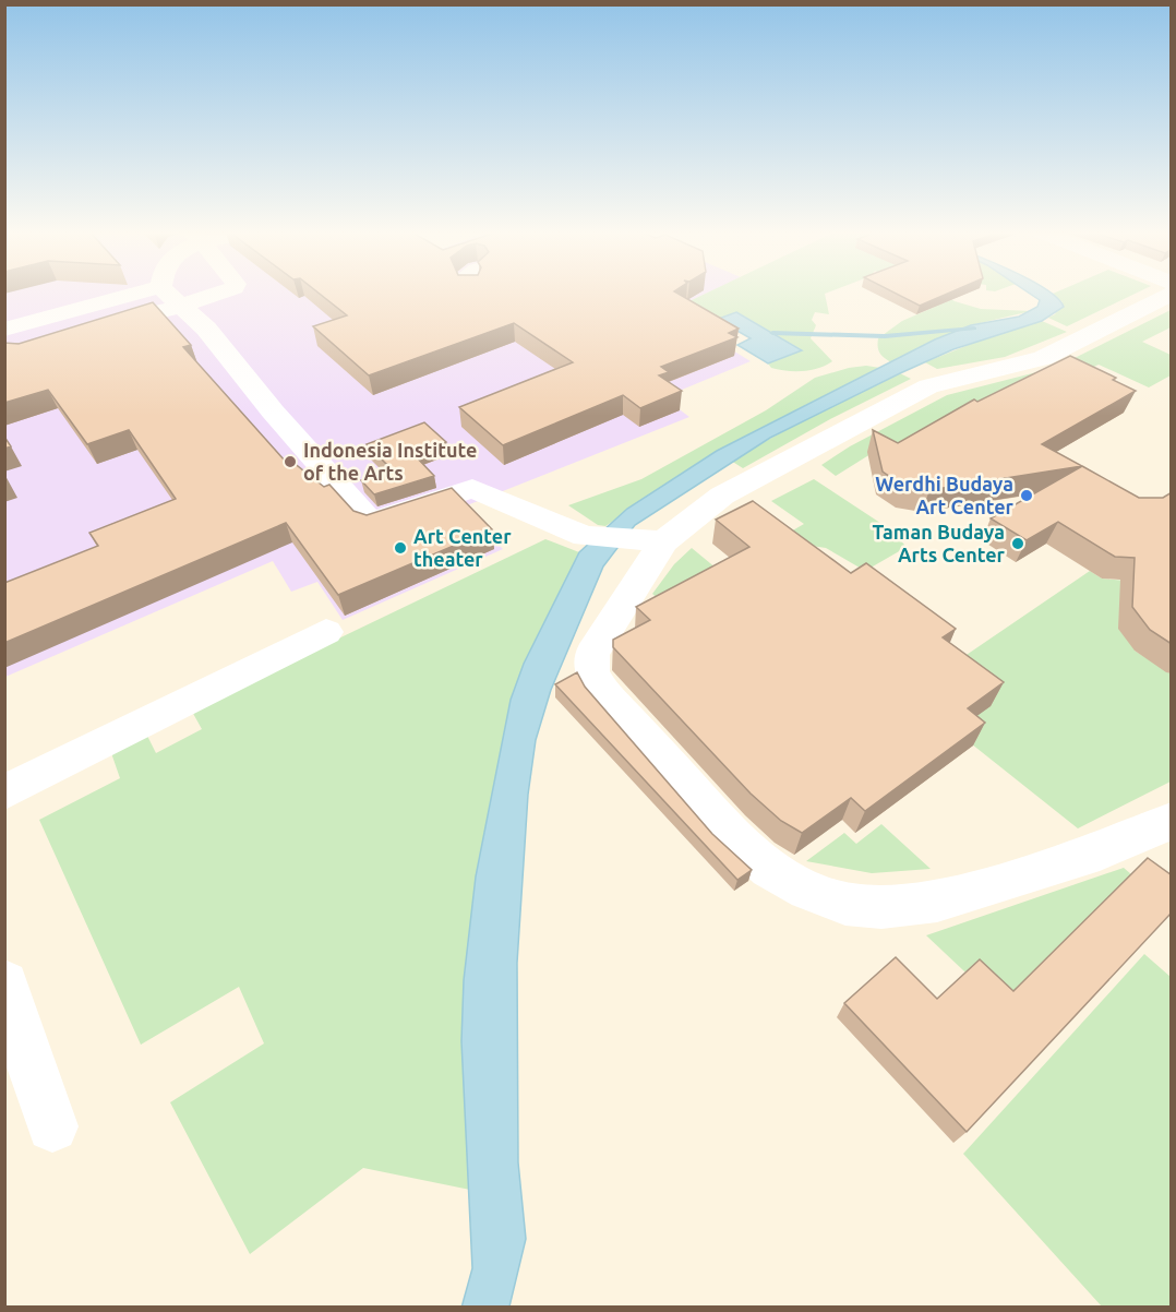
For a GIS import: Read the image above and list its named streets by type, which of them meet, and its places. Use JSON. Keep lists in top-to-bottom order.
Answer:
{
  "places": [
    "Indonesia Institute of the Arts",
    "Werdhi Budaya Art Center",
    "Taman Budaya Arts Center",
    "Art Center theater"
  ]
}
